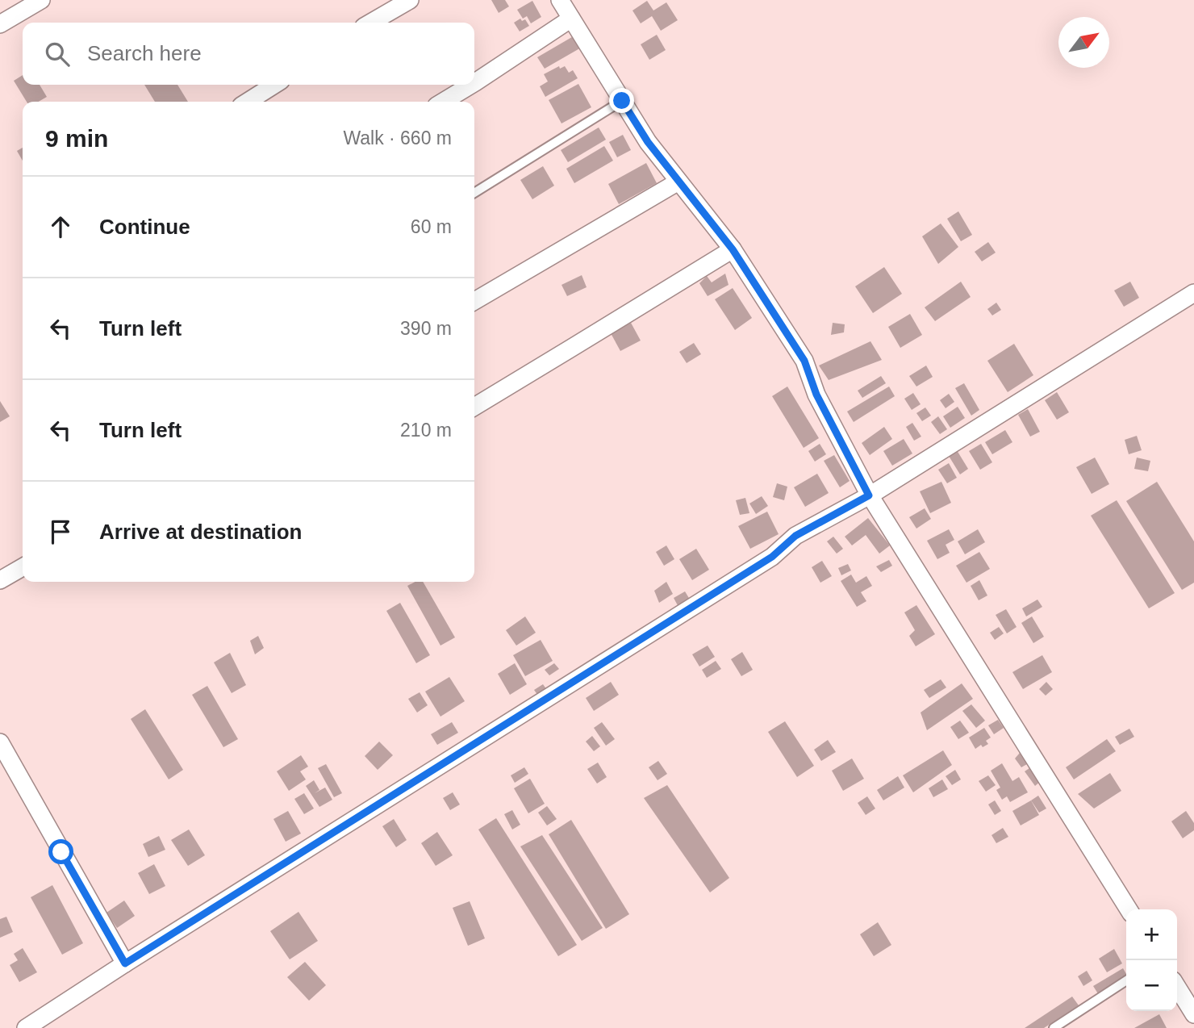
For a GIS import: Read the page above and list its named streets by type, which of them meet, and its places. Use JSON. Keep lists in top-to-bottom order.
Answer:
{
  "north": "top right",
  "page": {
    "search": "Search here",
    "heading": ["9 min", "Walk · 660 m"],
    "list": [
      ["Continue", "60 m"],
      ["Turn left", "390 m"],
      ["Turn left", "210 m"],
      "Arrive at destination"
    ],
    "map_buttons": ["+", "−"]
  }
}
